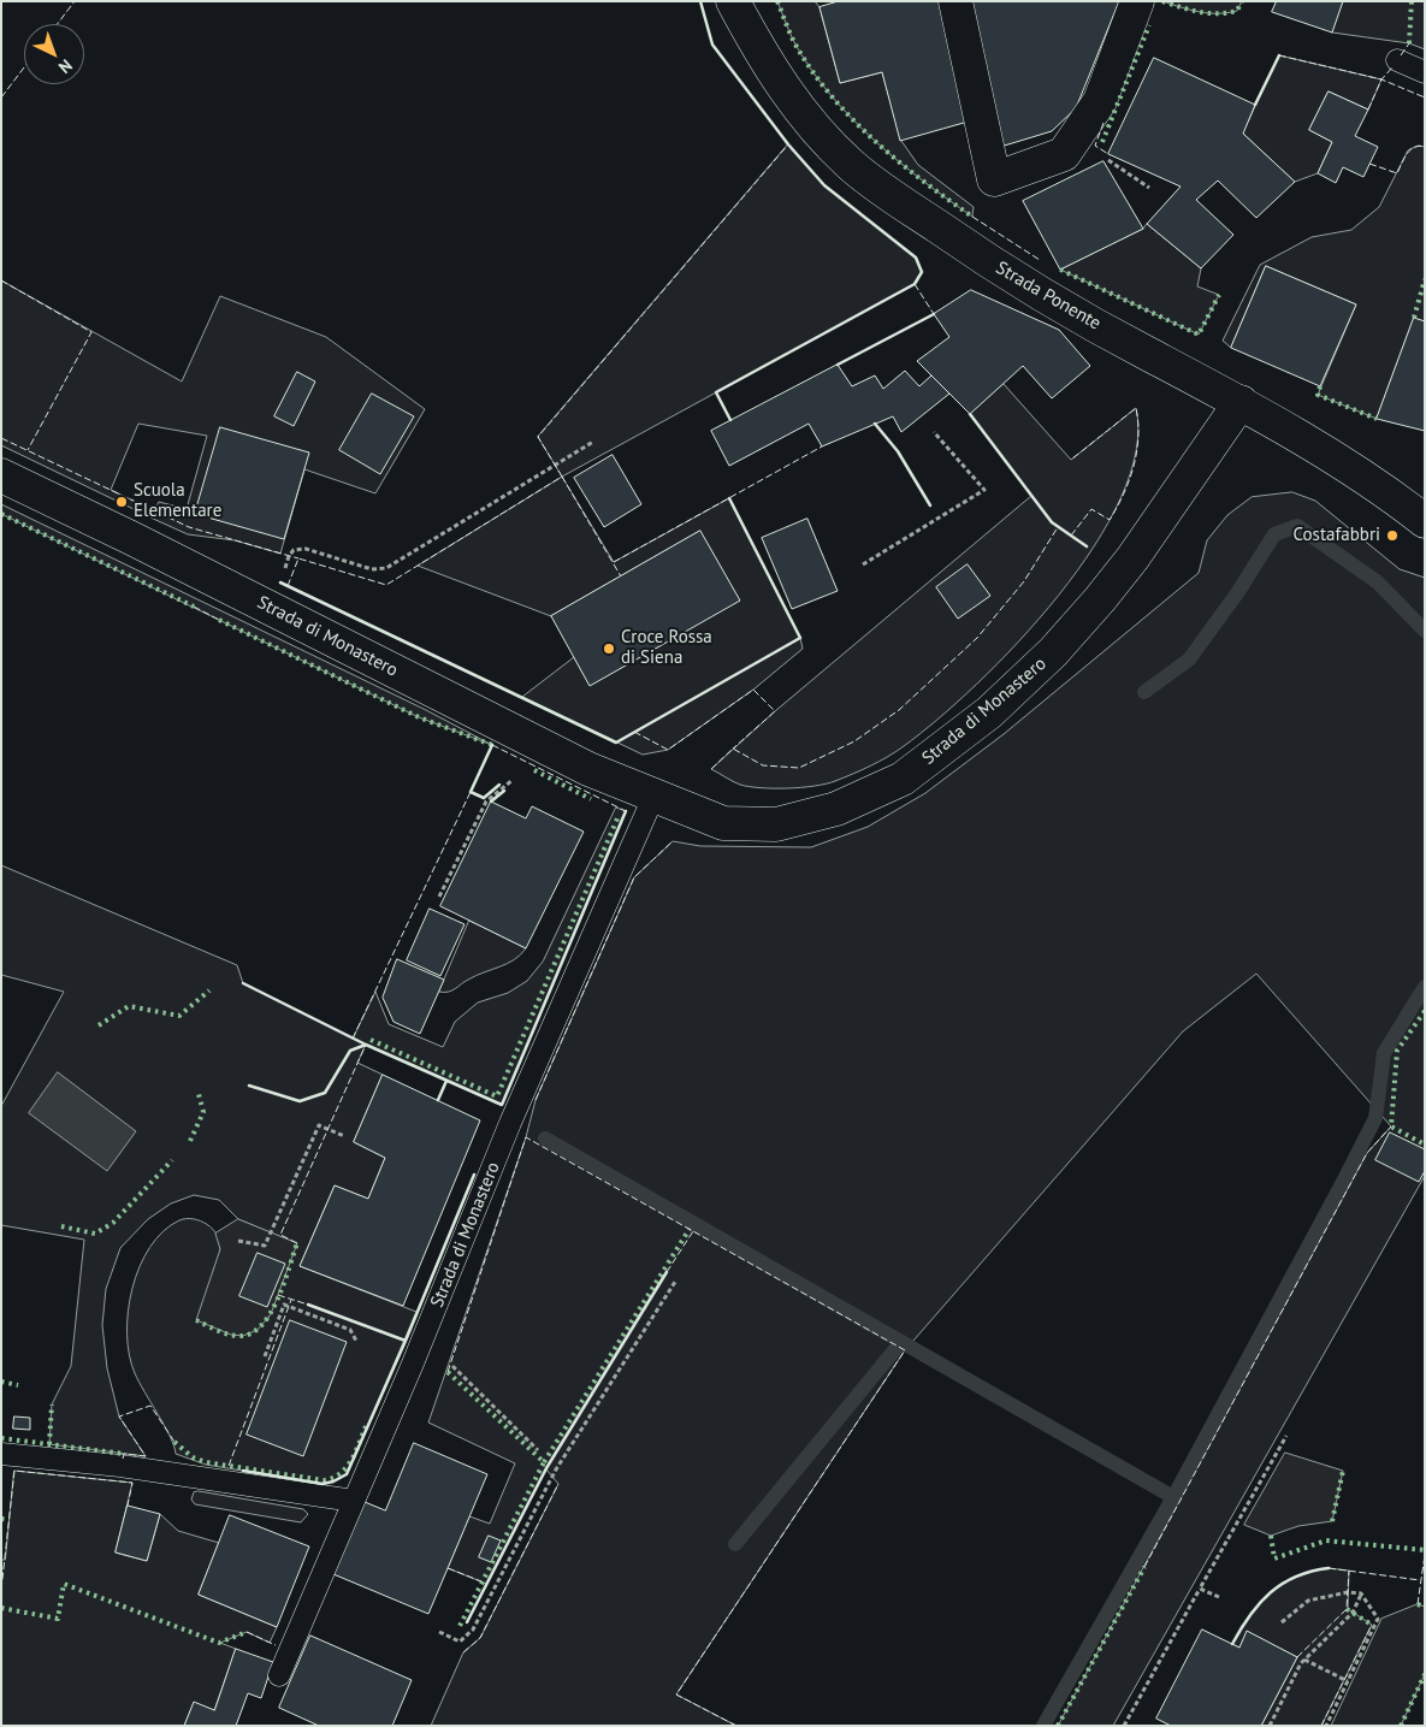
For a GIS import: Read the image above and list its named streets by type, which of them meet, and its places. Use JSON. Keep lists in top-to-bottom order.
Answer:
{
  "streets": {
    "main road": ["Strada Ponente", "Strada di Monastero"]
  },
  "crossings": [
    ["Strada Ponente", "Strada di Monastero"]
  ],
  "places": ["Scuola Elementare", "Costafabbri", "Croce Rossa di Siena"],
  "north": "bottom right"
}
